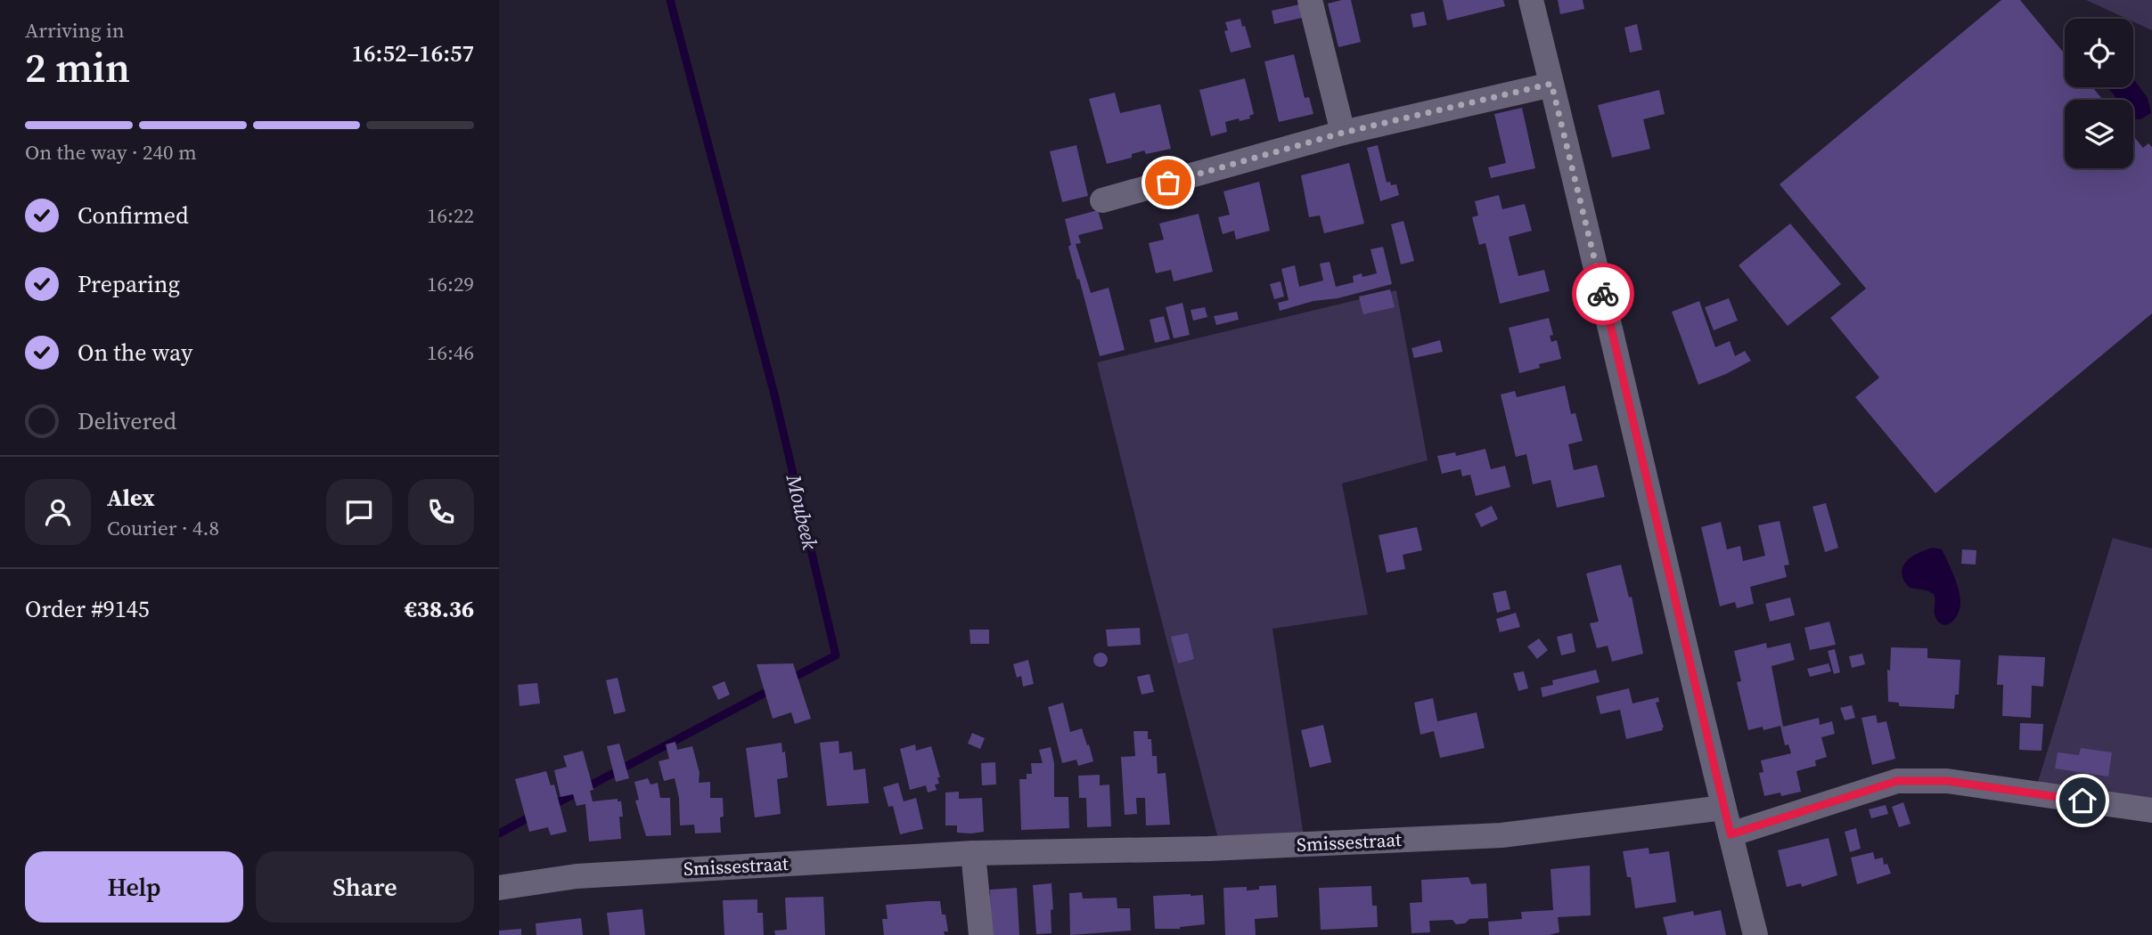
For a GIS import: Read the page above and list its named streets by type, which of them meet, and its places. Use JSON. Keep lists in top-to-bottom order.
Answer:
{
  "streets": {
    "street": ["Smissestraat"]
  },
  "water": ["Moubeek"],
  "page": {
    "heading": ["2 min", "Arriving in", "16:52–16:57"],
    "panel": [
      "Alex",
      "Courier · 4.8",
      "Order #9145",
      "€38.36"
    ],
    "bar": "On the way · 240 m",
    "list": [
      ["Confirmed", "16:22"],
      ["Preparing", "16:29"],
      ["On the way", "16:46"],
      "Delivered"
    ],
    "buttons": ["Help", "Share"]
  }
}
